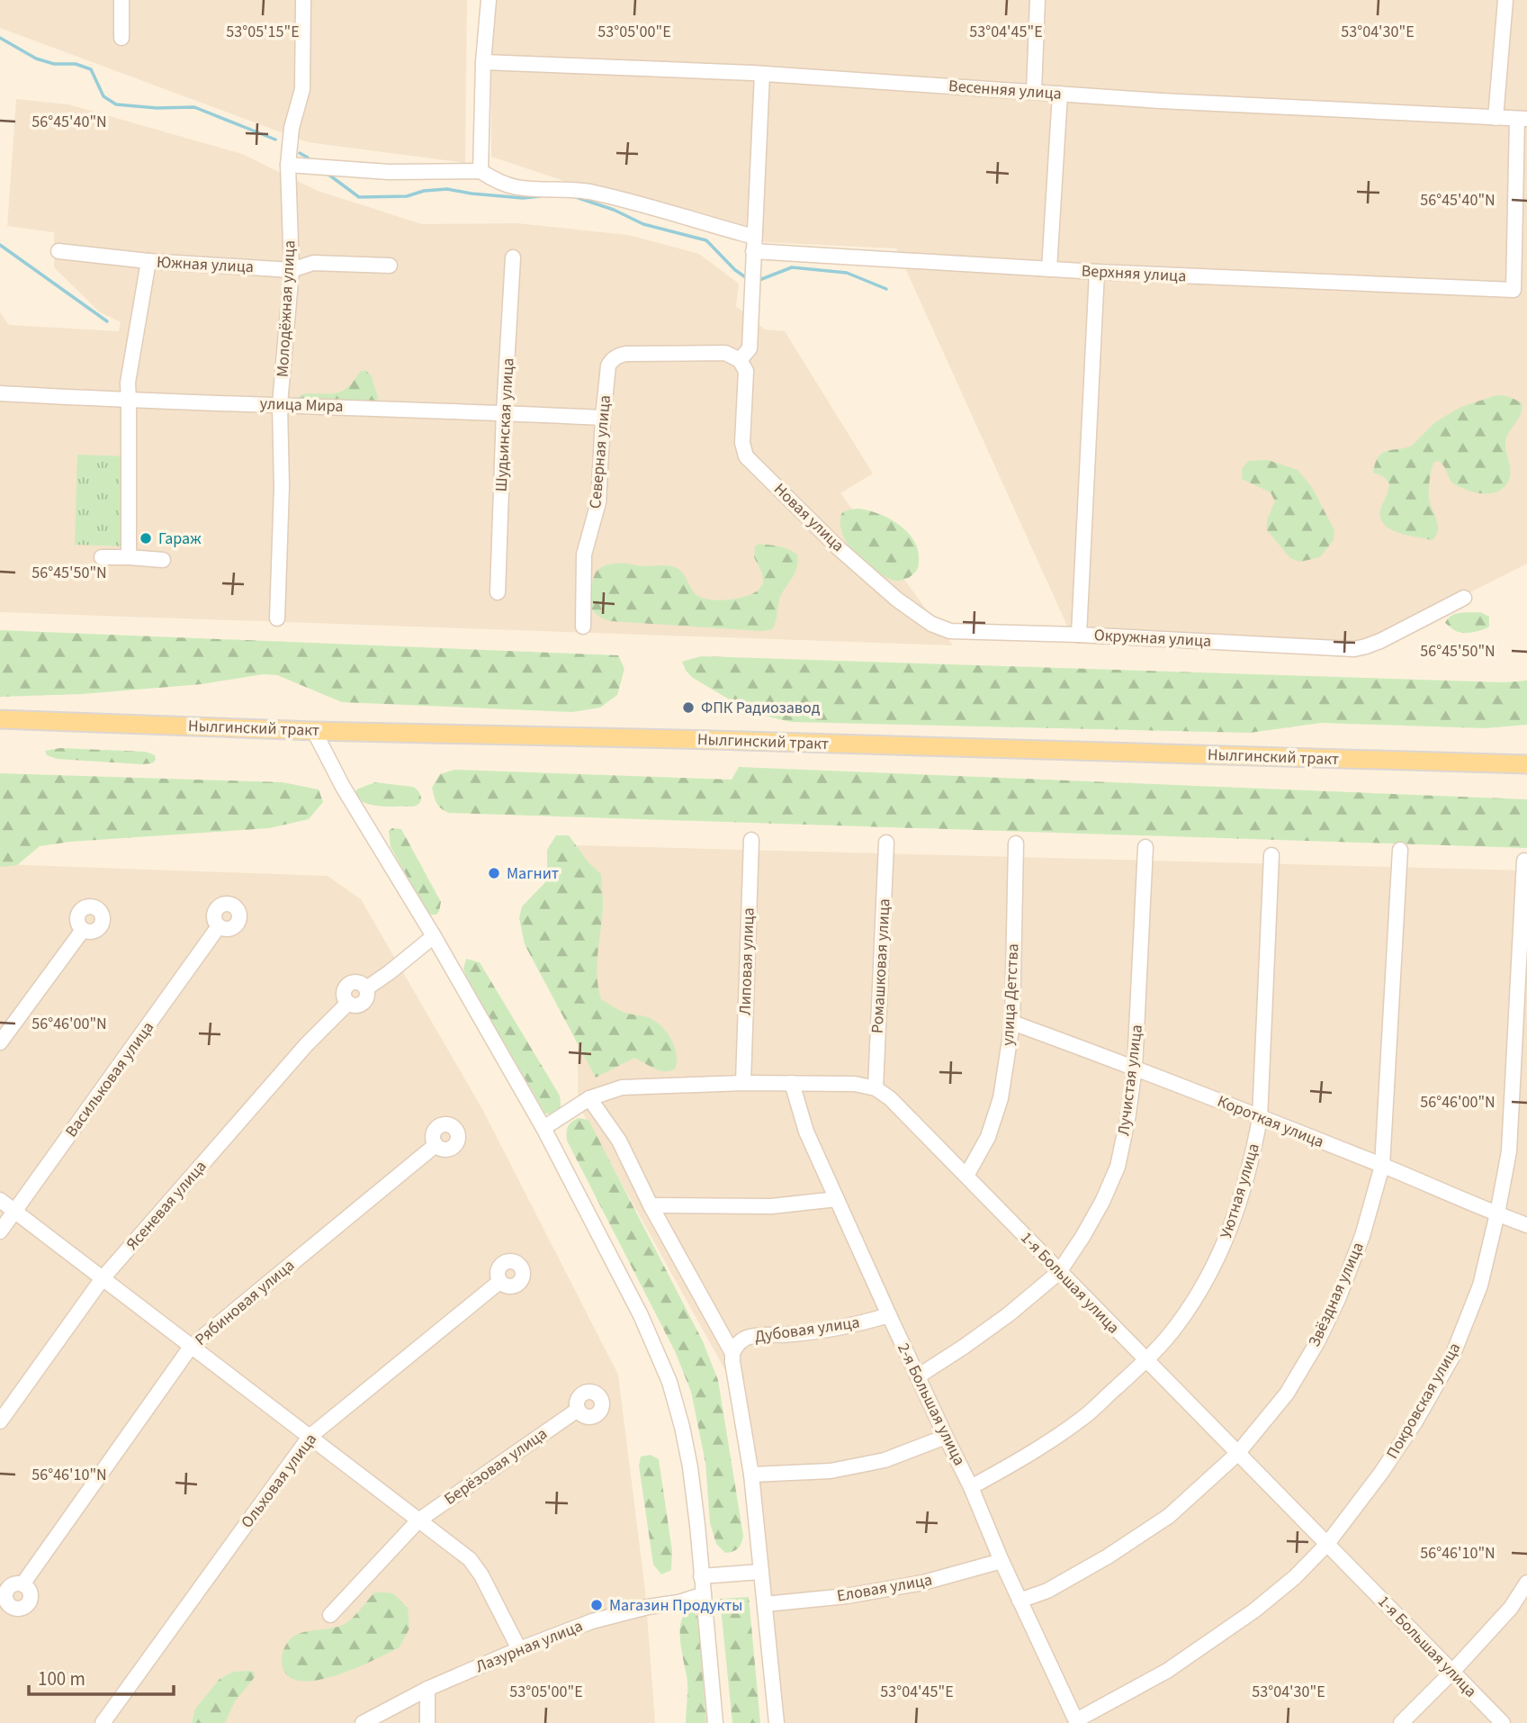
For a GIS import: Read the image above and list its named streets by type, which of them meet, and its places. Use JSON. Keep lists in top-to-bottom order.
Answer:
{
  "streets": {
    "main road": ["Нылгинский тракт"],
    "street": [
      "Весенняя улица",
      "Южная улица",
      "Верхняя улица",
      "Молодёжная улица",
      "улица Мира",
      "Шудьинская улица",
      "Северная улица",
      "Новая улица",
      "Окружная улица",
      "Липовая улица",
      "Ромашковая улица",
      "улица Детства",
      "Васильковая улица",
      "Лучистая улица",
      "Короткая улица",
      "Уютная улица",
      "Ясеневая улица",
      "1-я Большая улица",
      "Звёздная улица",
      "Рябиновая улица",
      "Дубовая улица",
      "Покровская улица",
      "2-я Большая улица",
      "Берёзовая улица",
      "Ольховая улица",
      "Еловая улица",
      "Лазурная улица"
    ]
  },
  "crossings": [
    ["Весенняя улица", "Верхняя улица"],
    ["Южная улица", "Молодёжная улица"],
    ["Верхняя улица", "Окружная улица"],
    ["Молодёжная улица", "улица Мира"],
    ["улица Мира", "Шудьинская улица"],
    ["улица Мира", "Северная улица"],
    ["Северная улица", "Новая улица"],
    ["Новая улица", "Окружная улица"],
    ["Ромашковая улица", "1-я Большая улица"],
    ["улица Детства", "Короткая улица"],
    ["улица Детства", "1-я Большая улица"],
    ["Лучистая улица", "Короткая улица"],
    ["Лучистая улица", "1-я Большая улица"],
    ["Лучистая улица", "2-я Большая улица"],
    ["Короткая улица", "Уютная улица"],
    ["Короткая улица", "Звёздная улица"],
    ["Короткая улица", "Покровская улица"],
    ["Уютная улица", "1-я Большая улица"],
    ["Уютная улица", "2-я Большая улица"],
    ["1-я Большая улица", "Звёздная улица"],
    ["1-я Большая улица", "Покровская улица"],
    ["Звёздная улица", "2-я Большая улица"],
    ["Дубовая улица", "2-я Большая улица"],
    ["Покровская улица", "2-я Большая улица"],
    ["2-я Большая улица", "Еловая улица"]
  ],
  "places": [
    "Гараж",
    "ФПК Радиозавод",
    "Магнит",
    "Магазин Продукты"
  ],
  "scale_bar": "100 m",
  "coordinates": [
    "53°05'15\"E",
    "53°05'00\"E",
    "53°04'45\"E",
    "53°04'30\"E",
    "56°45'40\"N",
    "56°45'50\"N",
    "56°46'00\"N",
    "56°46'10\"N"
  ]
}
